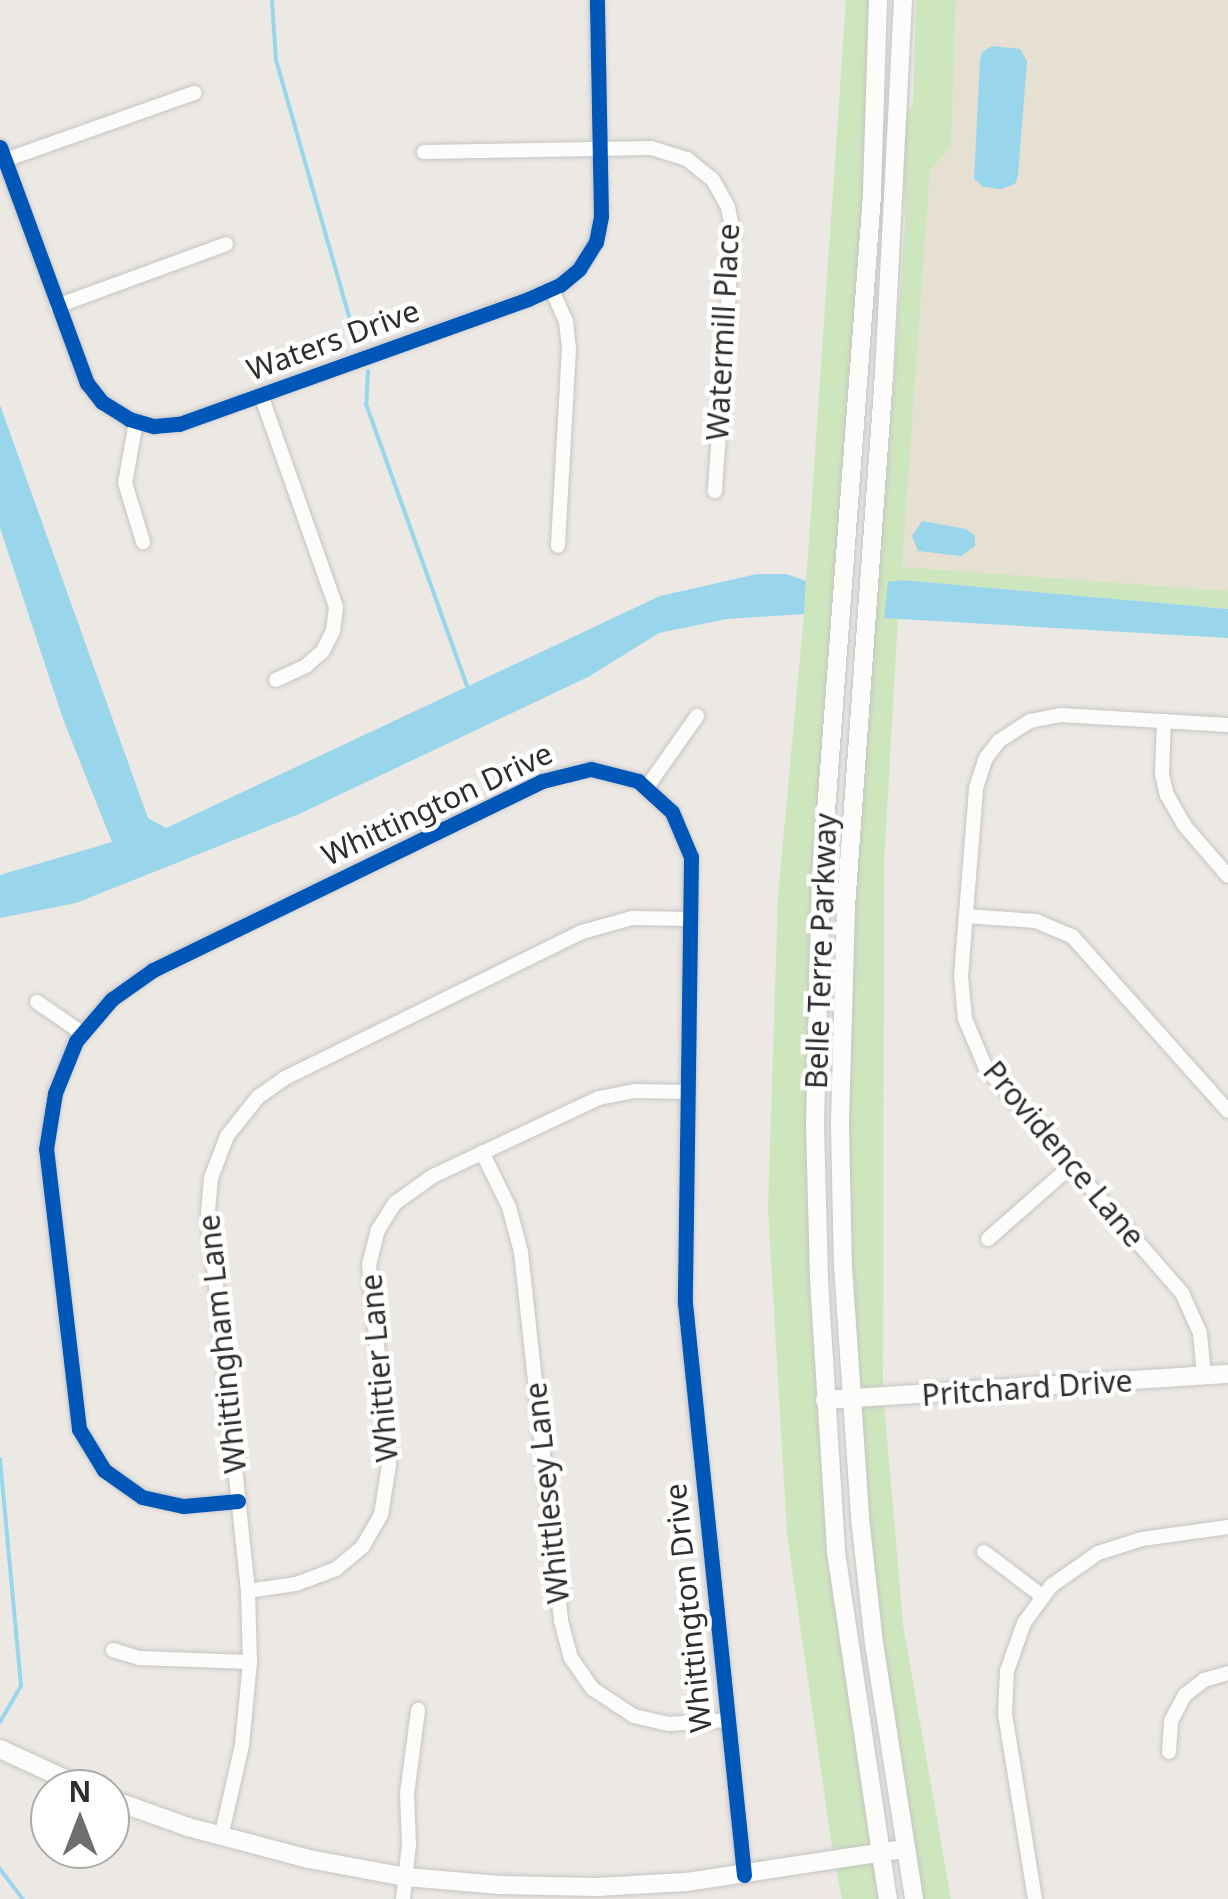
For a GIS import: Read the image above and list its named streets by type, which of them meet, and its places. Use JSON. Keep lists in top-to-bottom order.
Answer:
{
  "streets": {
    "main road": ["Belle Terre Parkway", "Pritchard Drive"],
    "street": [
      "Watermill Place",
      "Waters Drive",
      "Whittington Drive",
      "Providence Lane",
      "Whittingham Lane",
      "Whittier Lane",
      "Whittlesey Lane"
    ]
  },
  "crossings": [
    ["Watermill Place", "Waters Drive"],
    ["Whittington Drive", "Whittingham Lane"],
    ["Whittington Drive", "Whittier Lane"],
    ["Whittington Drive", "Whittlesey Lane"],
    ["Belle Terre Parkway", "Pritchard Drive"],
    ["Providence Lane", "Pritchard Drive"],
    ["Whittingham Lane", "Whittier Lane"],
    ["Whittier Lane", "Whittlesey Lane"]
  ],
  "north": "top"
}
